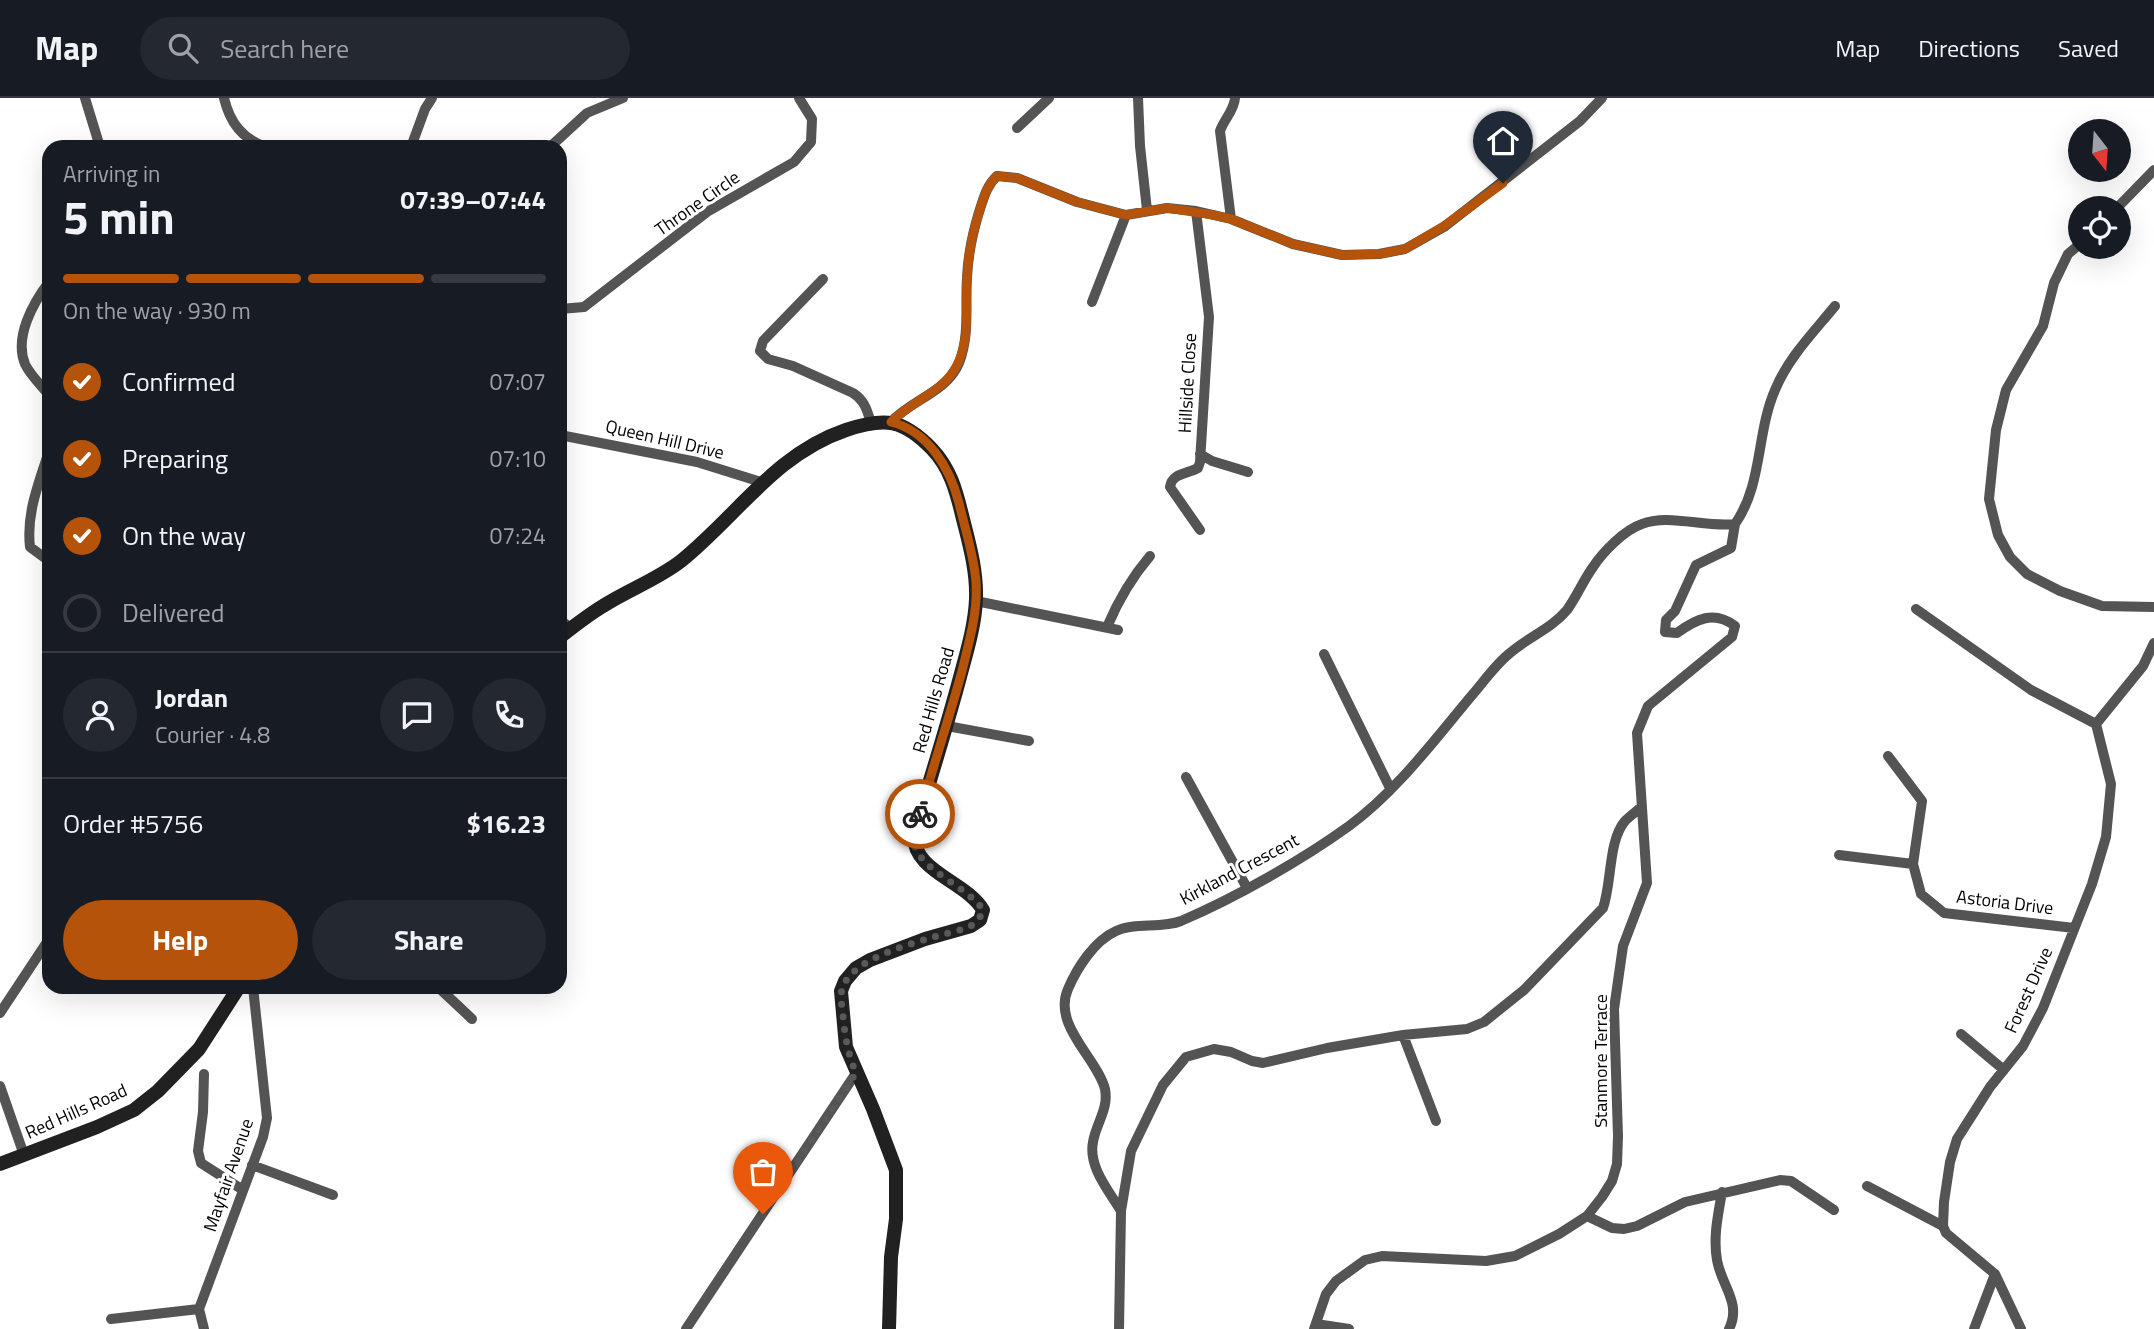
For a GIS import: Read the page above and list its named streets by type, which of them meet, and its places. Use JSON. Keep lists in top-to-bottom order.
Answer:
{
  "streets": {
    "main road": ["Red Hills Road"],
    "street": [
      "Throne Circle",
      "Hillside Close",
      "Queen Hill Drive",
      "Kirkland Crescent",
      "Astoria Drive",
      "Forest Drive",
      "Stanmore Terrace",
      "Mayfair Avenue"
    ]
  },
  "crossings": [
    ["Kirkland Crescent", "Stanmore Terrace"],
    ["Astoria Drive", "Forest Drive"]
  ],
  "north": "bottom",
  "page": {
    "header": "Map",
    "search": "Search here",
    "nav": ["Map", "Directions", "Saved"],
    "heading": ["5 min", "Arriving in", "07:39–07:44"],
    "panel": [
      "Jordan",
      "Courier · 4.8",
      "Order #5756",
      "$16.23"
    ],
    "bar": "On the way · 930 m",
    "list": [
      ["Confirmed", "07:07"],
      ["Preparing", "07:10"],
      ["On the way", "07:24"],
      "Delivered"
    ],
    "buttons": ["Help", "Share"]
  }
}
